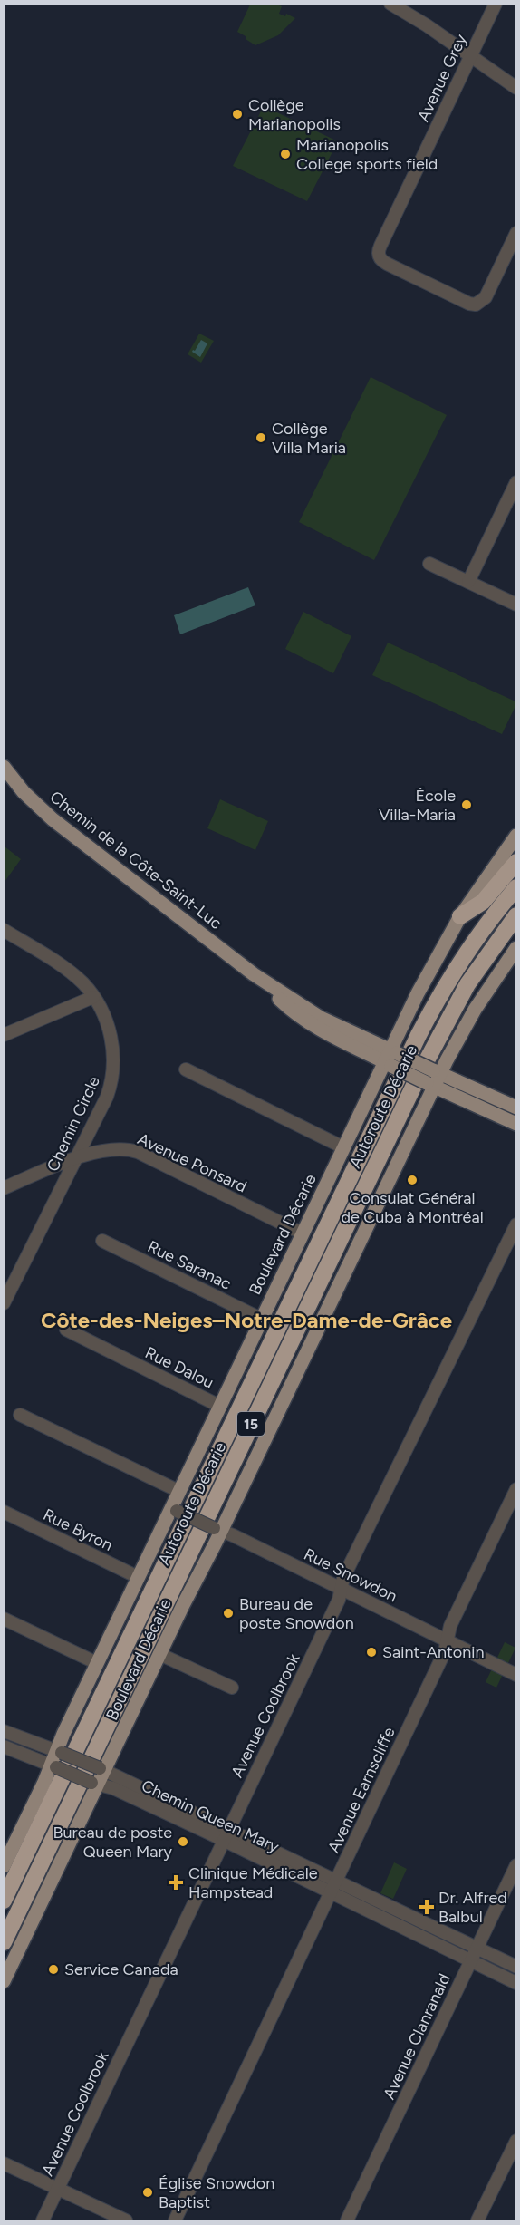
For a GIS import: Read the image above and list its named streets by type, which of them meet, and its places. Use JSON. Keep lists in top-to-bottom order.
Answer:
{
  "streets": {
    "highway": ["Autoroute Décarie", "15"],
    "main road": ["Chemin de la Côte-Saint-Luc", "Boulevard Décarie"],
    "street": [
      "Avenue Grey",
      "Chemin Circle",
      "Avenue Ponsard",
      "Rue Saranac",
      "Rue Dalou",
      "Rue Byron",
      "Rue Snowdon",
      "Avenue Coolbrook",
      "Avenue Earnscliffe",
      "Chemin Queen Mary",
      "Avenue Clanranald"
    ]
  },
  "crossings": [
    ["Chemin de la Côte-Saint-Luc", "Boulevard Décarie"],
    ["Chemin Circle", "Avenue Ponsard"],
    ["Avenue Ponsard", "Boulevard Décarie"],
    ["Boulevard Décarie", "Rue Saranac"],
    ["Boulevard Décarie", "Rue Dalou"],
    ["Boulevard Décarie", "Rue Byron"],
    ["Boulevard Décarie", "Rue Snowdon"],
    ["Boulevard Décarie", "Chemin Queen Mary"],
    ["Rue Snowdon", "Avenue Coolbrook"],
    ["Rue Snowdon", "Avenue Earnscliffe"],
    ["Avenue Coolbrook", "Chemin Queen Mary"],
    ["Avenue Earnscliffe", "Chemin Queen Mary"],
    ["Chemin Queen Mary", "Avenue Clanranald"]
  ],
  "districts": ["Côte-des-Neiges–Notre-Dame-de-Grâce"],
  "places": {
    "other": [
      "Collège Marianopolis",
      "Marianopolis College sports field",
      "Collège Villa Maria",
      "École Villa-Maria",
      "Consulat Général de Cuba à Montréal",
      "Bureau de poste Snowdon",
      "Saint-Antonin",
      "Bureau de poste Queen Mary",
      "Service Canada",
      "Église Snowdon Baptist"
    ],
    "health": ["Clinique Médicale Hampstead", "Dr. Alfred Balbul"]
  }
}
